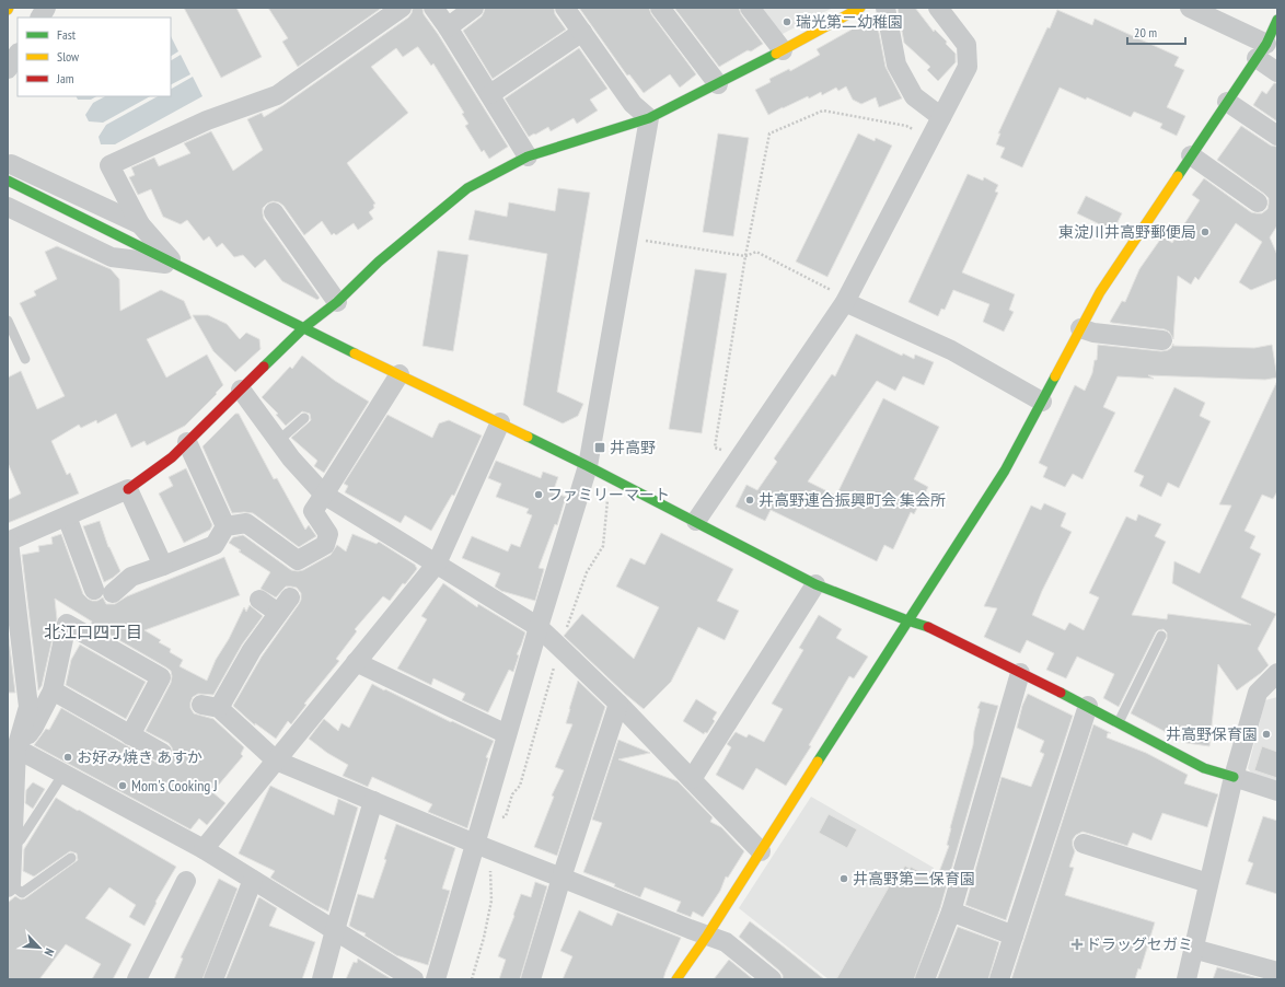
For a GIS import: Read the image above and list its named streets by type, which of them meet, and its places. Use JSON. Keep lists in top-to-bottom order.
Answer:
{
  "districts": ["北江口四丁目"],
  "places": {
    "other": [
      "瑞光第二幼稚園",
      "東淀川井高野郵便局",
      "ファミリーマート",
      "井高野連合振興町会 集会所",
      "井高野保育園",
      "お好み焼き あすか",
      "Mom's Cooking J",
      "井高野第二保育園"
    ],
    "transit": ["井高野"],
    "health": ["ドラッグセガミ"]
  },
  "legend": ["Fast", "Slow", "Jam"],
  "scale_bar": "20 m",
  "north": "bottom right"
}
